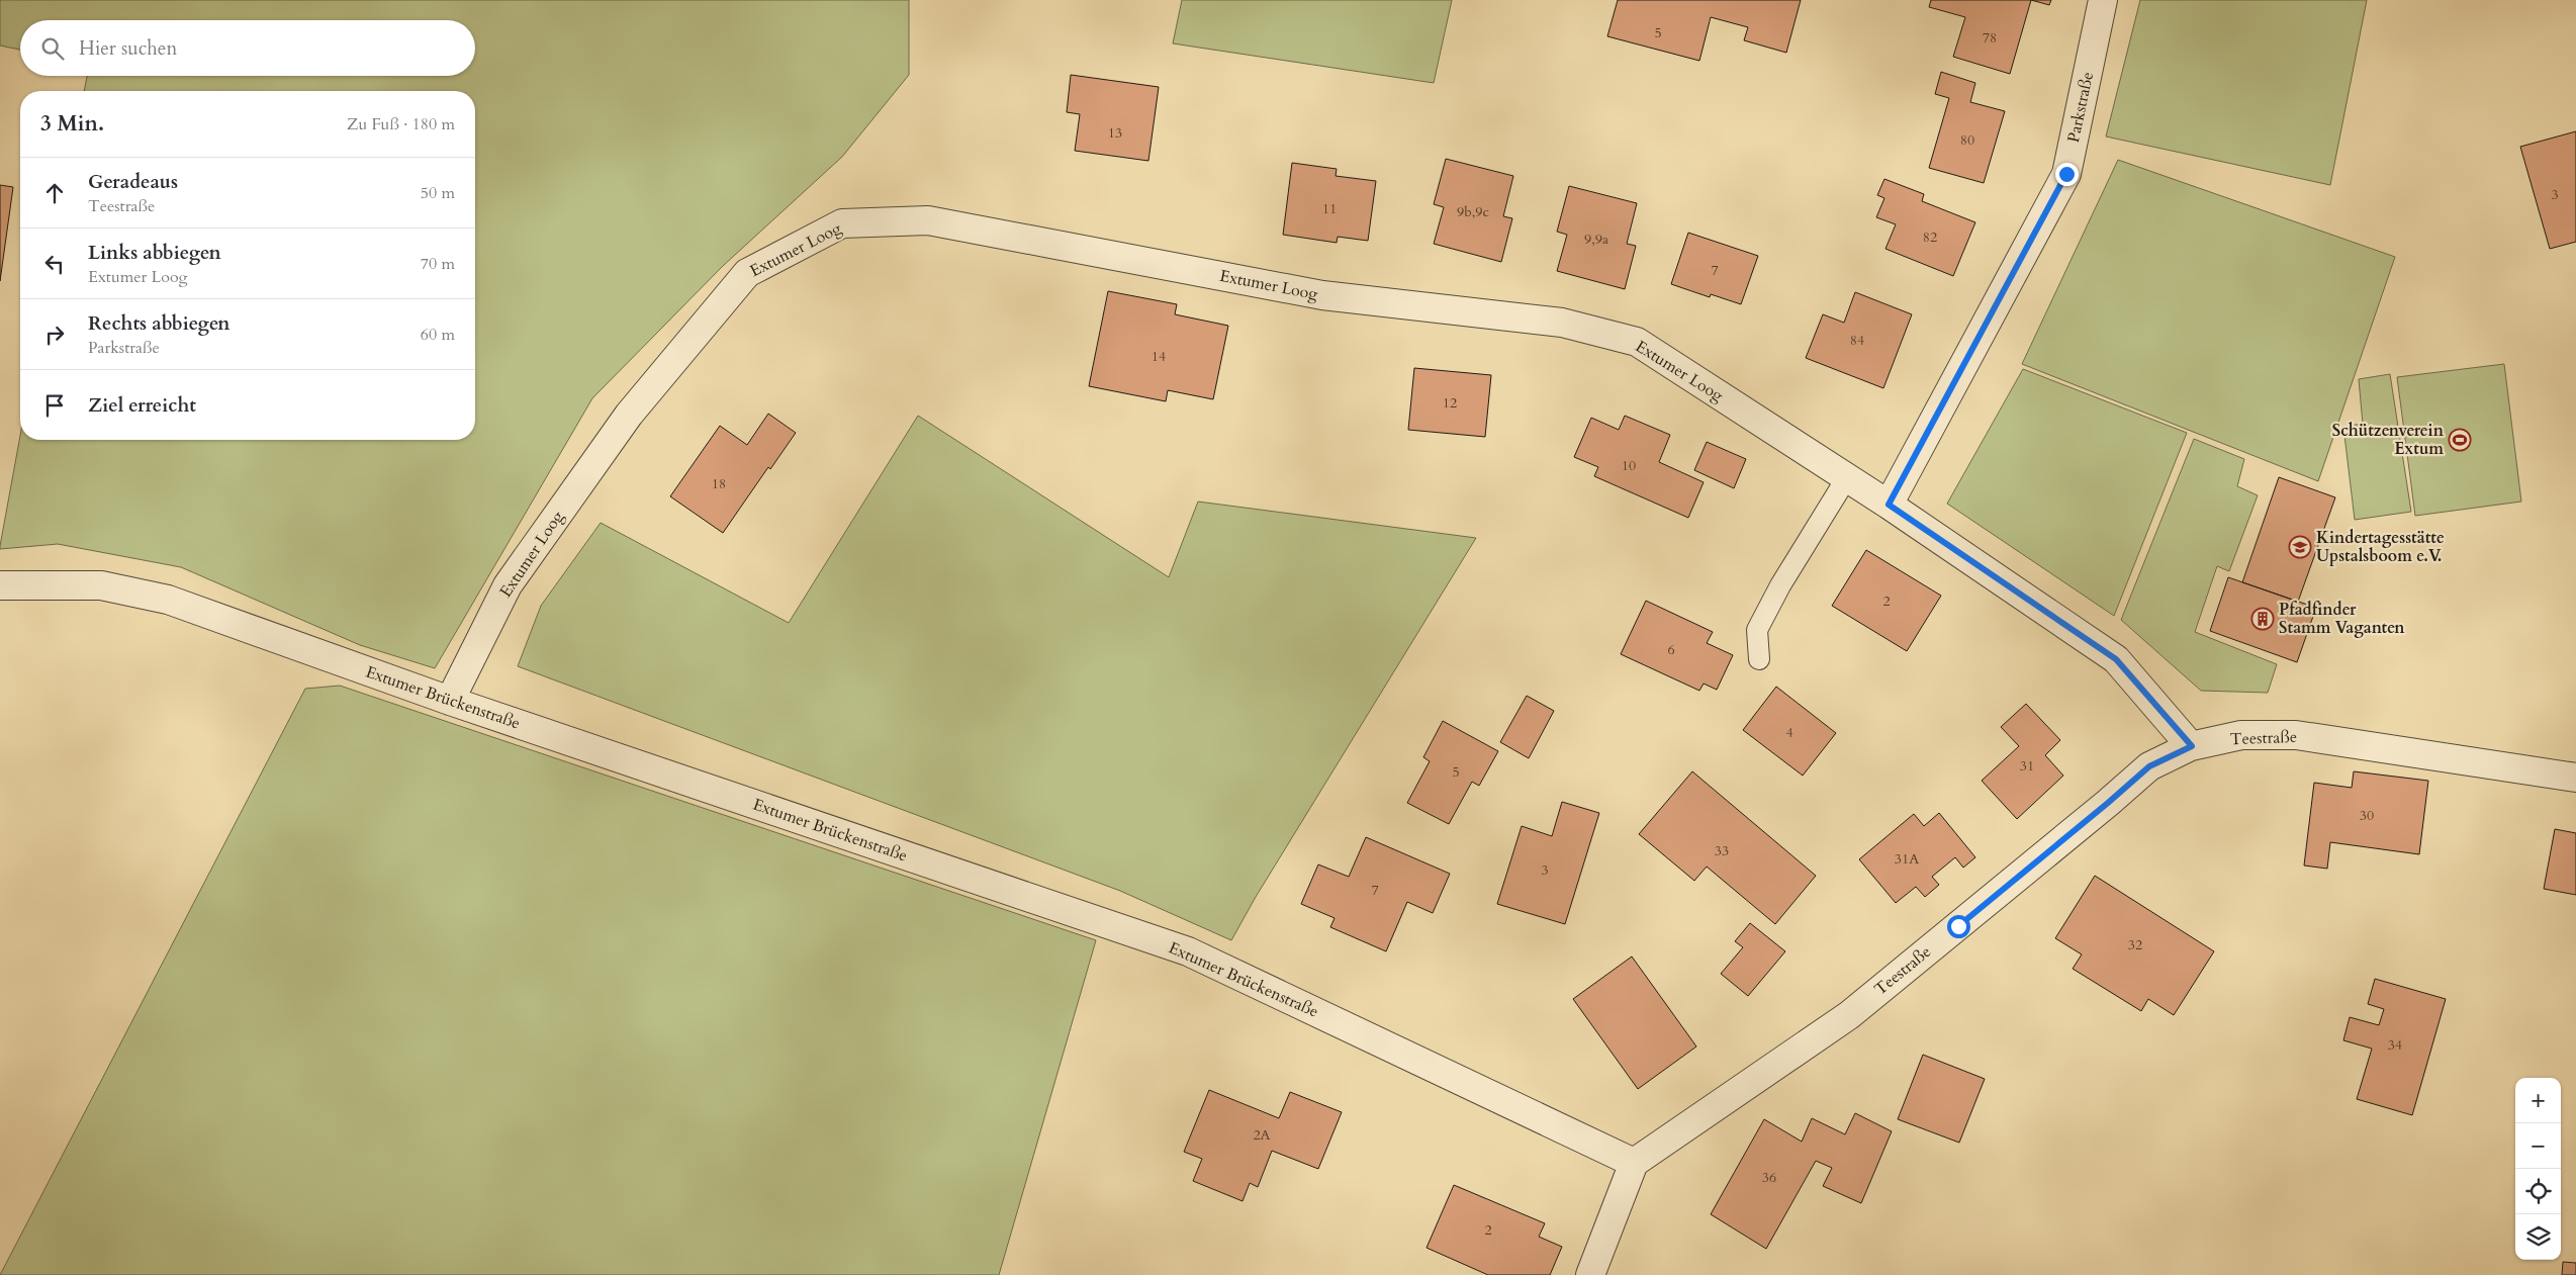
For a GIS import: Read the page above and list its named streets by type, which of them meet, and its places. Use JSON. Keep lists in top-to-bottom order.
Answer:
{
  "streets": {
    "street": [
      "Parkstraße",
      "Extumer Loog",
      "Extumer Brückenstraße",
      "Teestraße"
    ]
  },
  "crossings": [
    ["Parkstraße", "Extumer Loog"],
    ["Extumer Loog", "Extumer Brückenstraße"],
    ["Extumer Loog", "Teestraße"],
    ["Extumer Brückenstraße", "Teestraße"]
  ],
  "places": {
    "sports": ["Schützenverein Extum"],
    "school or university": ["Kindertagesstätte Upstalsboom e.V."],
    "building": ["Pfadfinder Stamm Vaganten"]
  },
  "house_numbers": [
    "5",
    "78",
    "13",
    "80",
    "3",
    "11",
    "9b,9c",
    "82",
    "9,9a",
    "7",
    "84",
    "14",
    "12",
    "10",
    "18",
    "2",
    "6",
    "4",
    "31",
    "5",
    "30",
    "33",
    "31A",
    "3",
    "7",
    "32",
    "34",
    "2A",
    "36",
    "2"
  ],
  "page": {
    "search": "Hier suchen",
    "heading": ["3 Min.", "Zu Fuß · 180 m"],
    "list": [
      ["Geradeaus", "Teestraße", "50 m"],
      ["Links abbiegen", "Extumer Loog", "70 m"],
      ["Rechts abbiegen", "Parkstraße", "60 m"],
      "Ziel erreicht"
    ],
    "map_buttons": ["+", "−"]
  }
}
